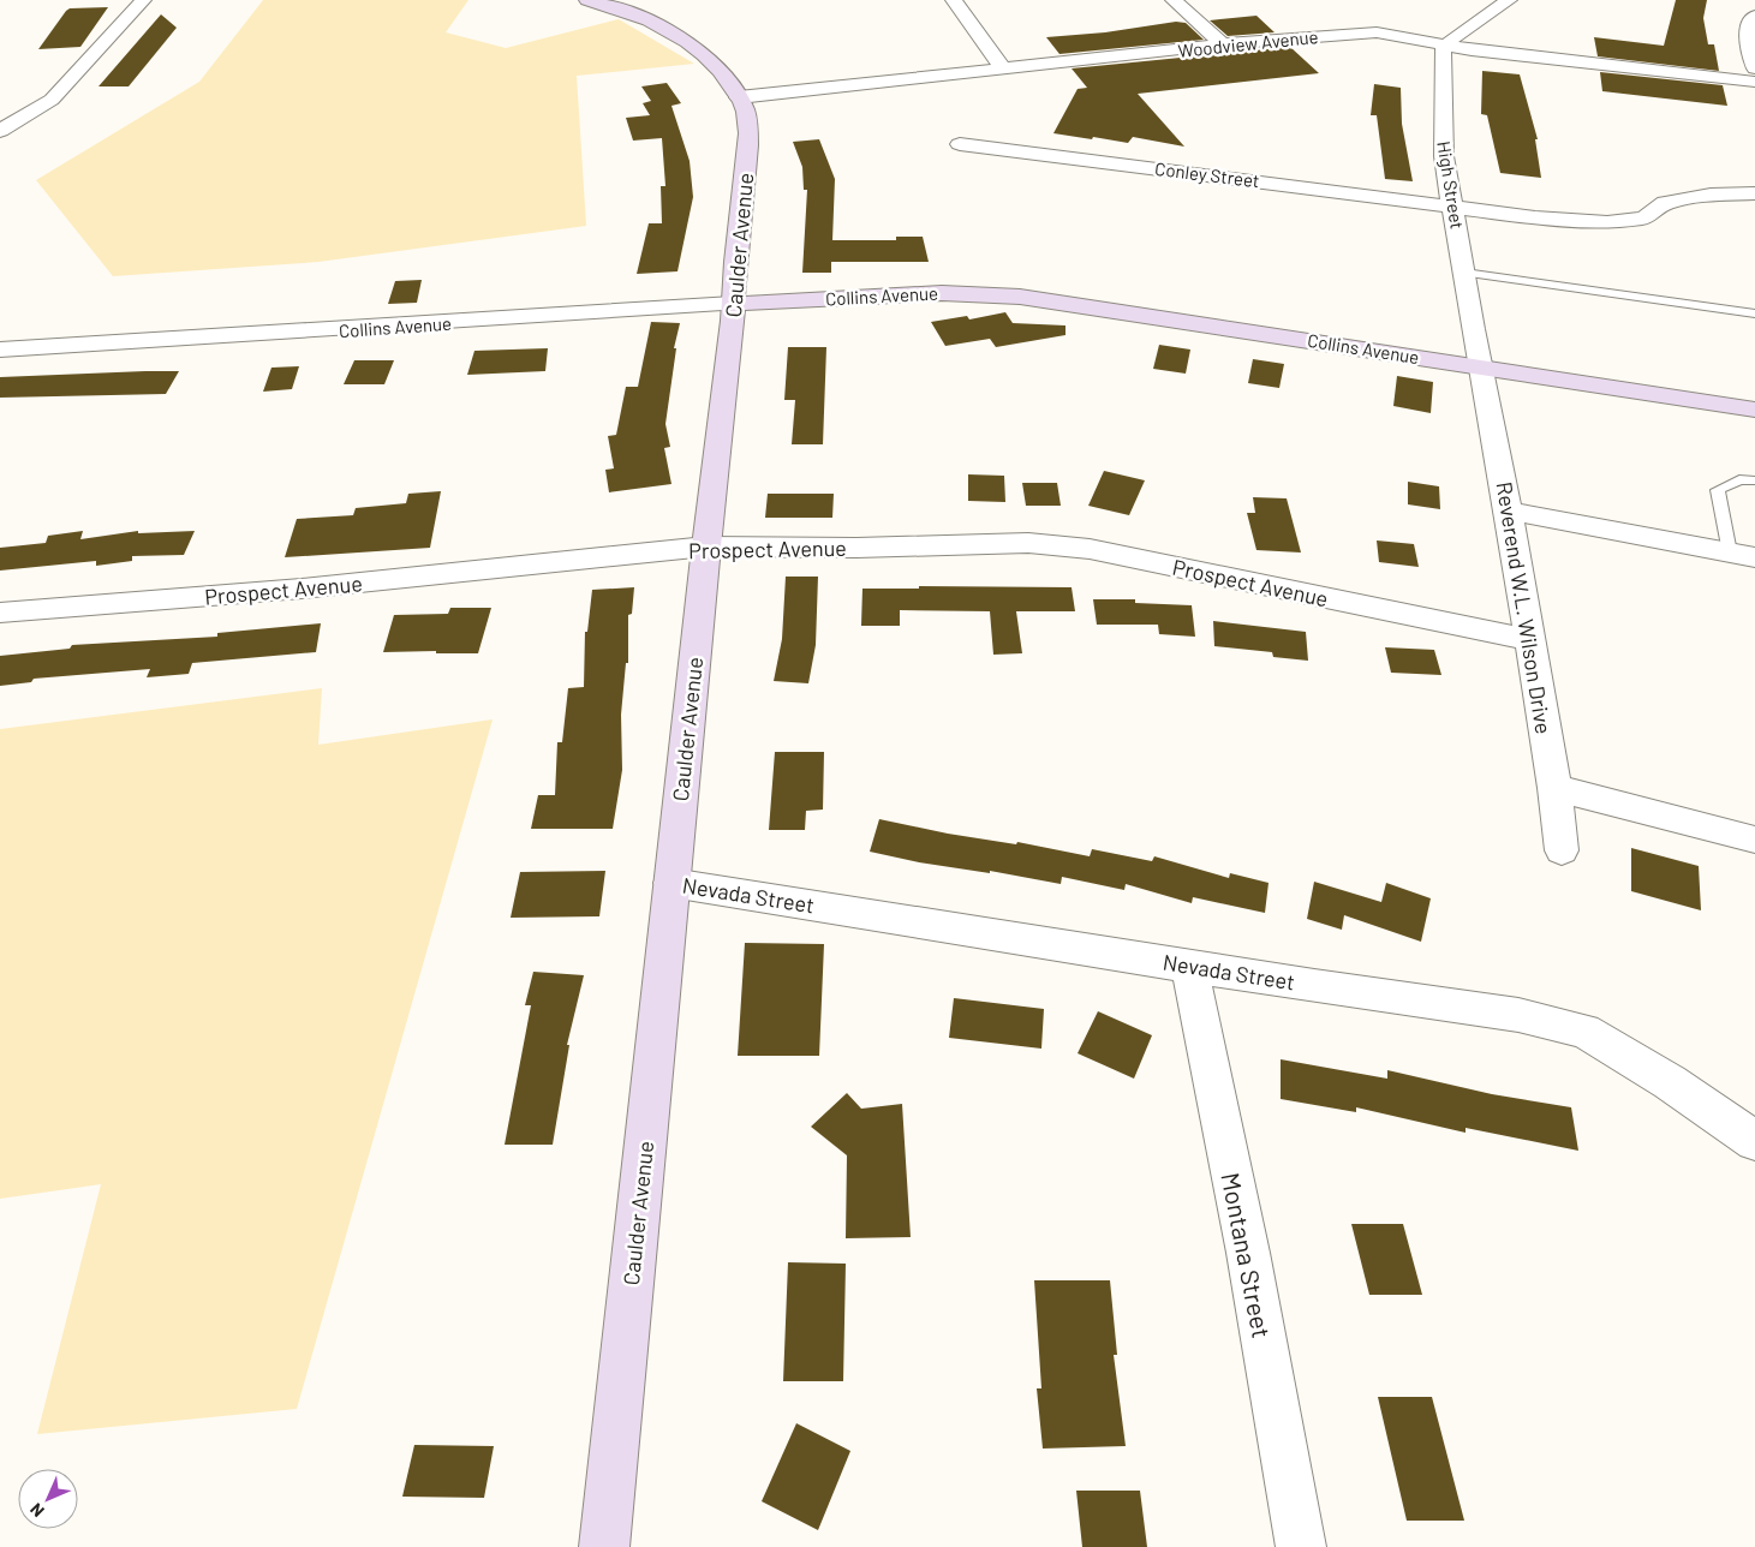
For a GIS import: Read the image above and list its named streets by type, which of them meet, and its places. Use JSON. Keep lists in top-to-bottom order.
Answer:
{
  "streets": {
    "street": [
      "Woodview Avenue",
      "Conley Street",
      "High Street",
      "Caulder Avenue",
      "Collins Avenue",
      "Prospect Avenue",
      "Reverend W.L. Wilson Drive",
      "Nevada Street",
      "Montana Street"
    ]
  },
  "crossings": [
    ["Woodview Avenue", "High Street"],
    ["Woodview Avenue", "Caulder Avenue"],
    ["Conley Street", "High Street"],
    ["High Street", "Collins Avenue"],
    ["High Street", "Reverend W.L. Wilson Drive"],
    ["Caulder Avenue", "Collins Avenue"],
    ["Caulder Avenue", "Prospect Avenue"],
    ["Caulder Avenue", "Nevada Street"],
    ["Collins Avenue", "Reverend W.L. Wilson Drive"],
    ["Prospect Avenue", "Reverend W.L. Wilson Drive"],
    ["Nevada Street", "Montana Street"]
  ],
  "north": "bottom left"
}
